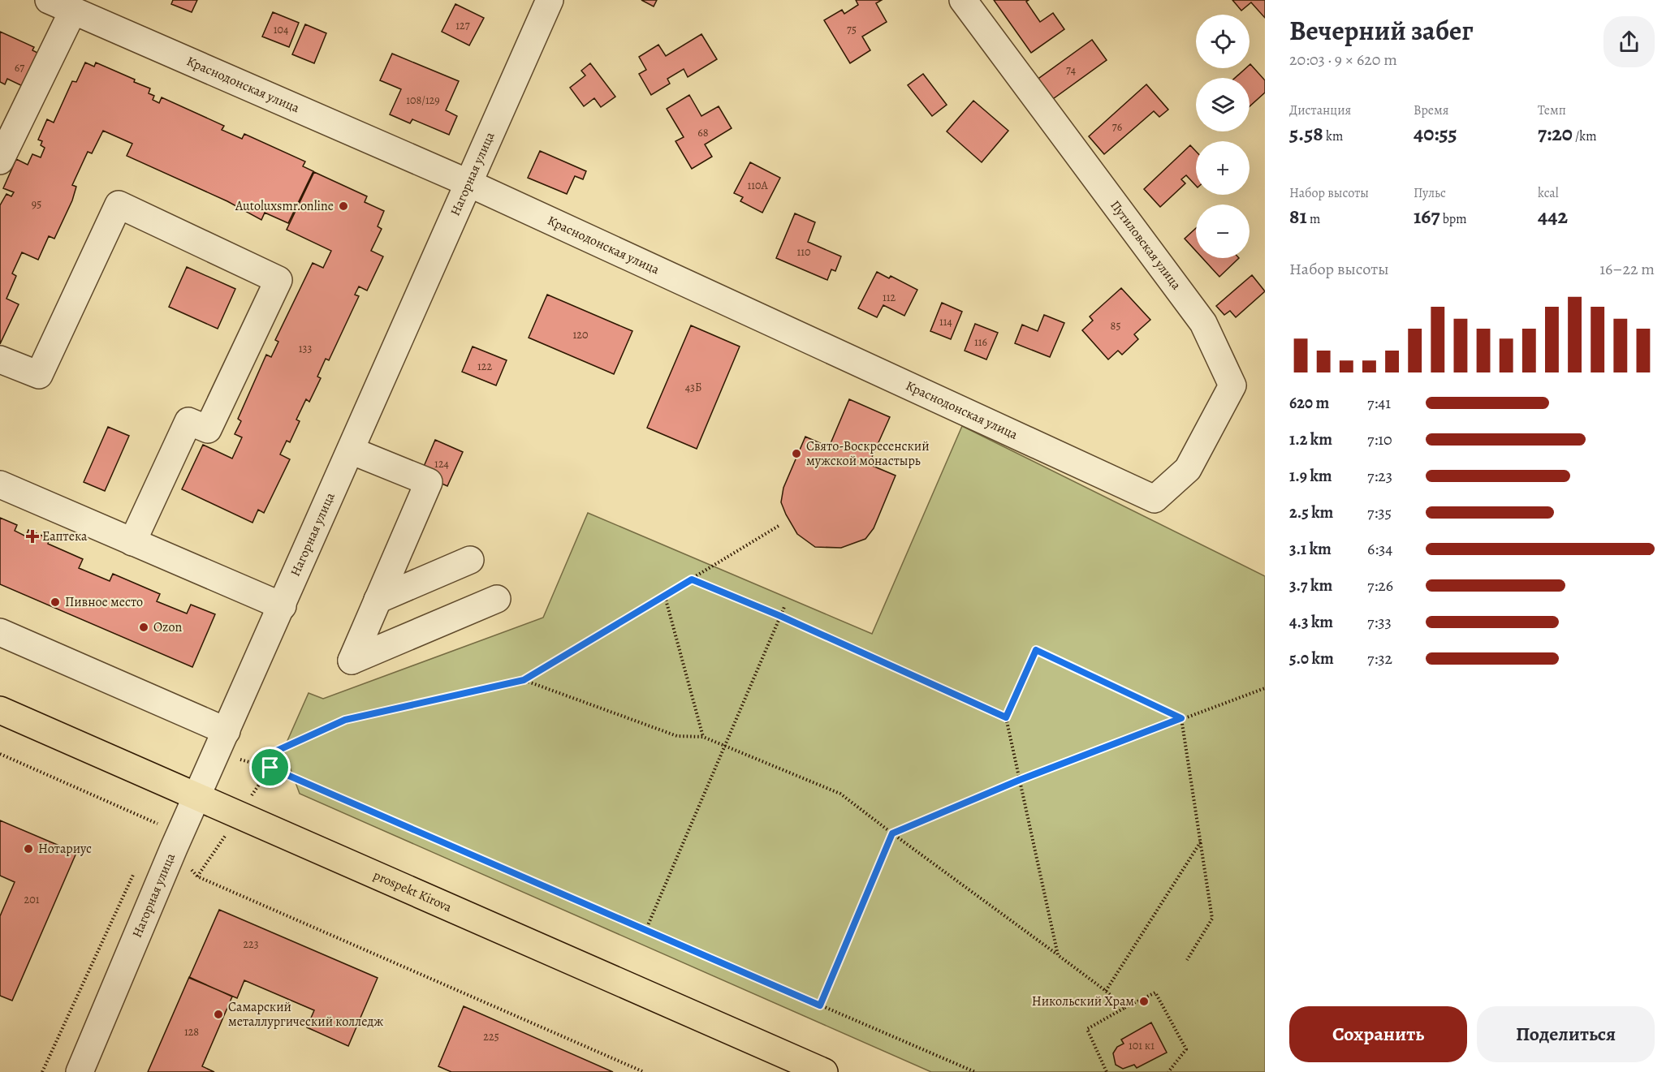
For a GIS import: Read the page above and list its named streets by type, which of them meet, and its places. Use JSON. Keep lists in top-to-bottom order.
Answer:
{
  "streets": {
    "main road": ["prospekt Kirova"],
    "street": ["Краснодонская улица", "Нагорная улица", "Путиловская улица"]
  },
  "crossings": [
    ["Краснодонская улица", "Нагорная улица"],
    ["Краснодонская улица", "Путиловская улица"],
    ["Нагорная улица", "prospekt Kirova"]
  ],
  "places": {
    "other": [
      "Autoluxsmr.online",
      "Свято-Воскресенский мужской монастырь",
      "Пивное место",
      "Ozon",
      "Нотариус",
      "Никольский Храм",
      "Самарский металлургический колледж"
    ],
    "health": ["Еаптека"]
  },
  "house_numbers": [
    "127",
    "104",
    "75",
    "67",
    "74",
    "108/129",
    "76",
    "68",
    "110А",
    "95",
    "110",
    "112",
    "114",
    "85",
    "120",
    "116",
    "133",
    "122",
    "43Б",
    "124",
    "201",
    "223",
    "128",
    "225",
    "101 к1"
  ],
  "page": {
    "heading": ["Вечерний забег", "20:03 · 9 × 620 m"],
    "map_buttons": ["+", "−"],
    "stats": [
      ["Дистанция", "5.58 km"],
      ["Время", "40:55"],
      ["Темп", "7:20 /km"],
      ["Набор высоты", "81 m"],
      ["Пульс", "167 bpm"],
      ["kcal", "442"]
    ],
    "chart": ["Набор высоты", "16–22 m"],
    "list": [
      {
        "name": "620 m",
        "note": "7:41"
      },
      {
        "name": "1.2 km",
        "note": "7:10"
      },
      {
        "name": "1.9 km",
        "note": "7:23"
      },
      {
        "name": "2.5 km",
        "note": "7:35"
      },
      {
        "name": "3.1 km",
        "note": "6:34"
      },
      {
        "name": "3.7 km",
        "note": "7:26"
      },
      {
        "name": "4.3 km",
        "note": "7:33"
      },
      {
        "name": "5.0 km",
        "note": "7:32"
      }
    ],
    "buttons": ["Сохранить", "Поделиться"]
  }
}
